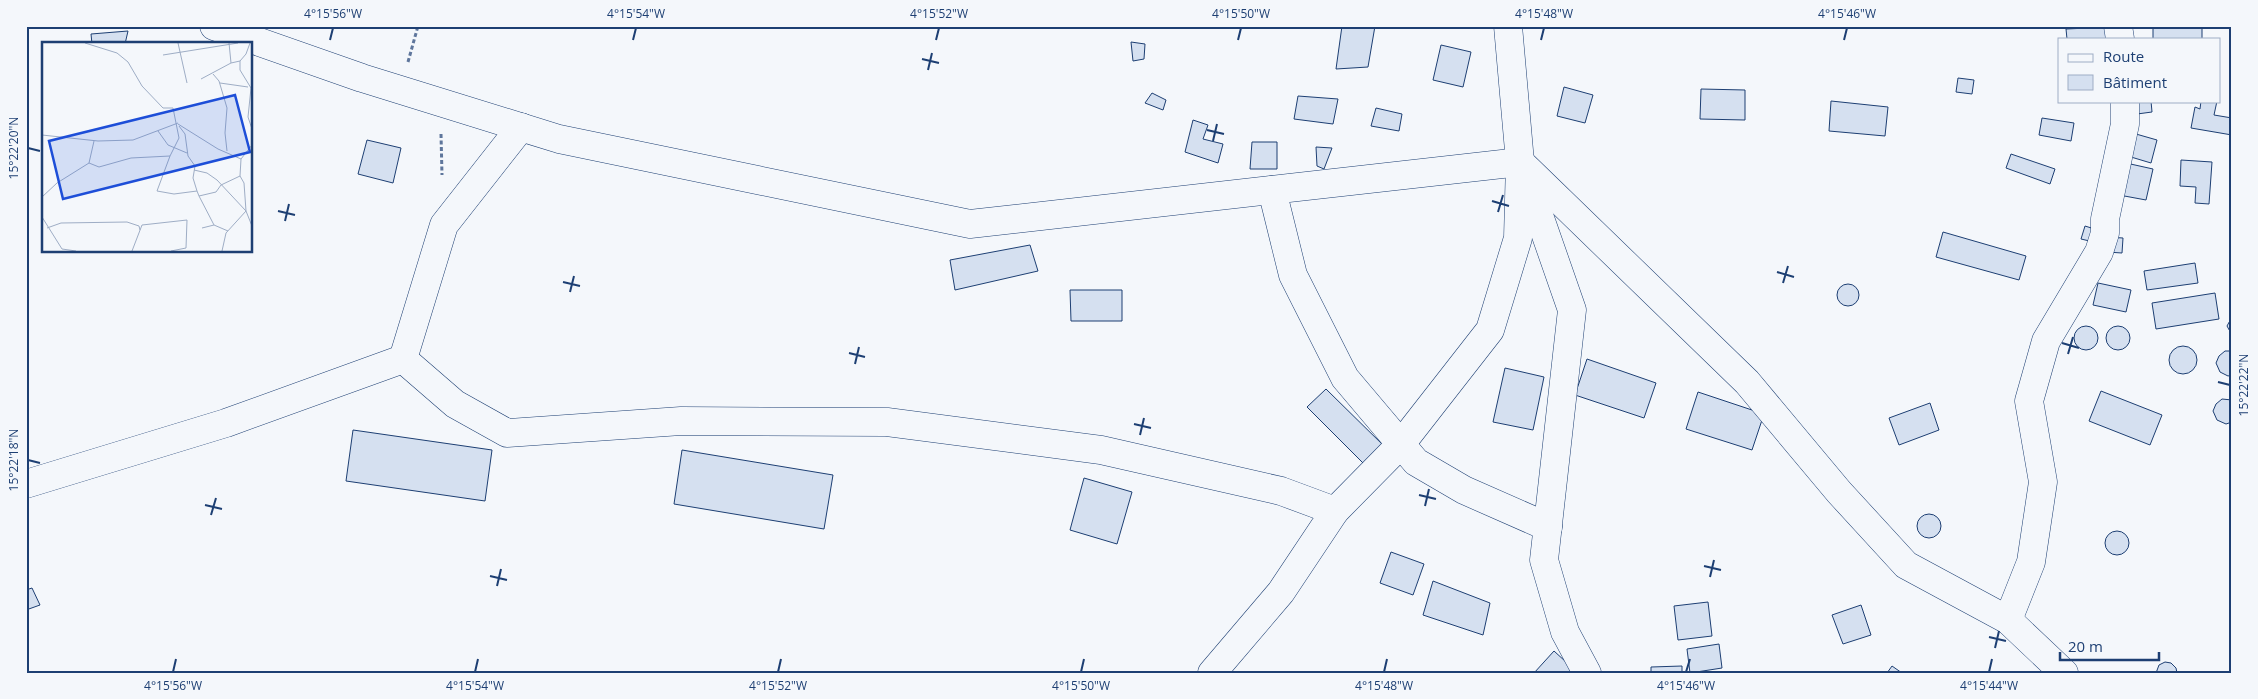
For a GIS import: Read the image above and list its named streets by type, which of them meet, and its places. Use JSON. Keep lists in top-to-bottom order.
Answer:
{
  "legend": ["Route", "Bâtiment"],
  "scale_bar": "20 m",
  "coordinates": [
    "4°15'56\"W",
    "4°15'54\"W",
    "4°15'52\"W",
    "4°15'50\"W",
    "4°15'48\"W",
    "4°15'46\"W",
    "15°22'20\"N",
    "15°22'22\"N",
    "15°22'18\"N",
    "4°15'44\"W"
  ]
}
